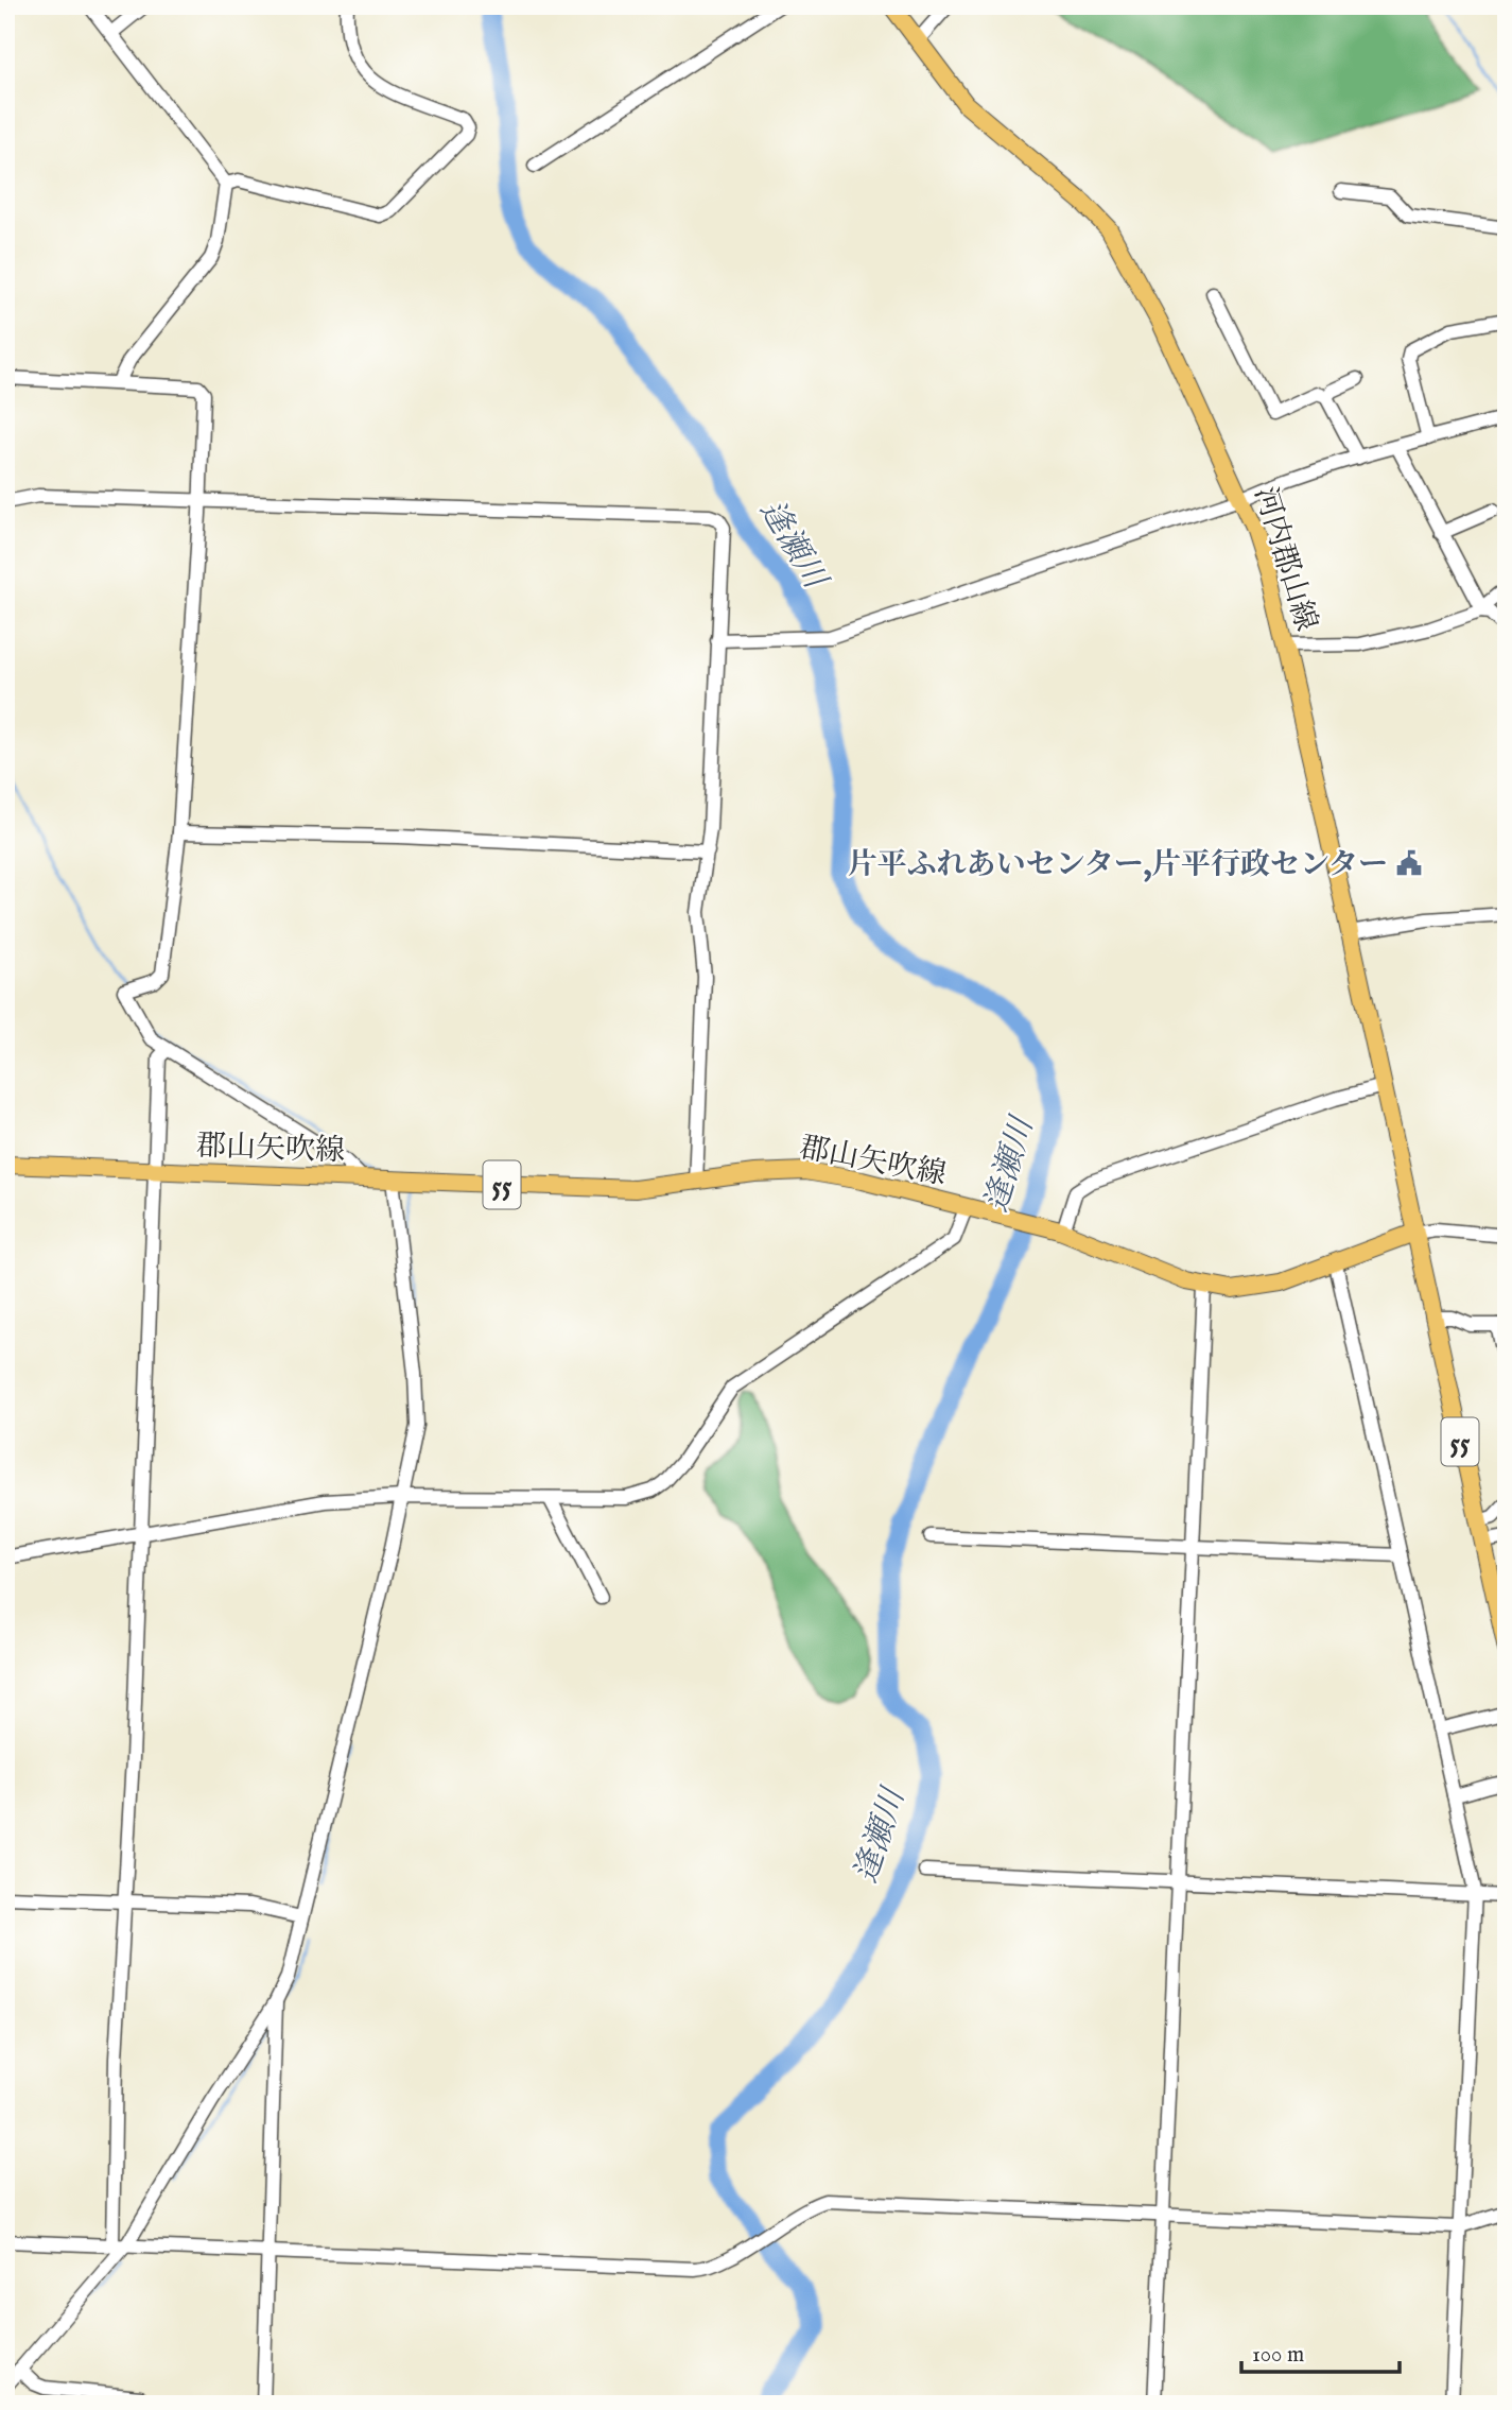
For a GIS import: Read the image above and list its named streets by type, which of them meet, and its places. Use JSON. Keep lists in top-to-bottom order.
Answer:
{
  "streets": {
    "main road": ["河内郡山線", "郡山矢吹線", "55"]
  },
  "crossings": [
    ["河内郡山線", "郡山矢吹線"],
    ["河内郡山線", "55"],
    ["郡山矢吹線", "55"]
  ],
  "water": ["逢瀬川"],
  "places": {
    "public building": ["片平ふれあいセンター,片平行政センター"]
  },
  "scale_bar": "100 m"
}
